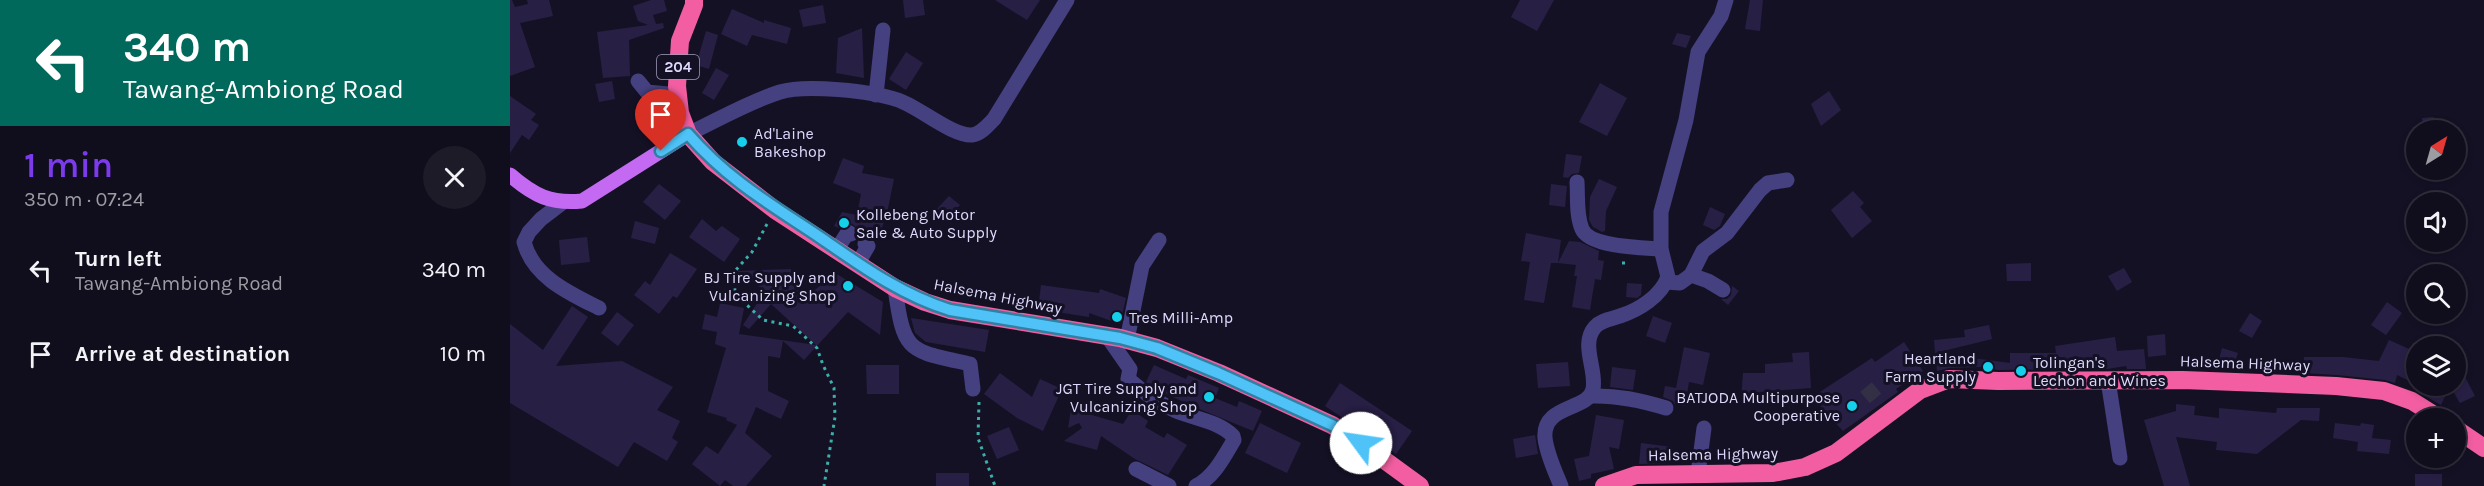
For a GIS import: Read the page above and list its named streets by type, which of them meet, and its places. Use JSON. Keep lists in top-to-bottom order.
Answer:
{
  "streets": {
    "highway": ["204", "Halsema Highway"]
  },
  "places": [
    "Ad'Laine Bakeshop",
    "Kollebeng Motor Sale & Auto Supply",
    "BJ Tire Supply and Vulcanizing Shop",
    "Tres Milli-Amp",
    "Heartland Farm Supply",
    "Tolingan's Lechon and Wines",
    "JGT Tire Supply and Vulcanizing Shop",
    "BATJODA Multipurpose Cooperative"
  ],
  "north": "top right",
  "page": {
    "turn": ["340 m", "Tawang-Ambiong Road"],
    "map_buttons": "+",
    "heading": ["1 min", "350 m · 07:24"],
    "list": [
      {
        "name": "Turn left",
        "note": "Tawang-Ambiong Road",
        "value": "340 m"
      },
      {
        "name": "Arrive at destination",
        "value": "10 m"
      }
    ]
  }
}
